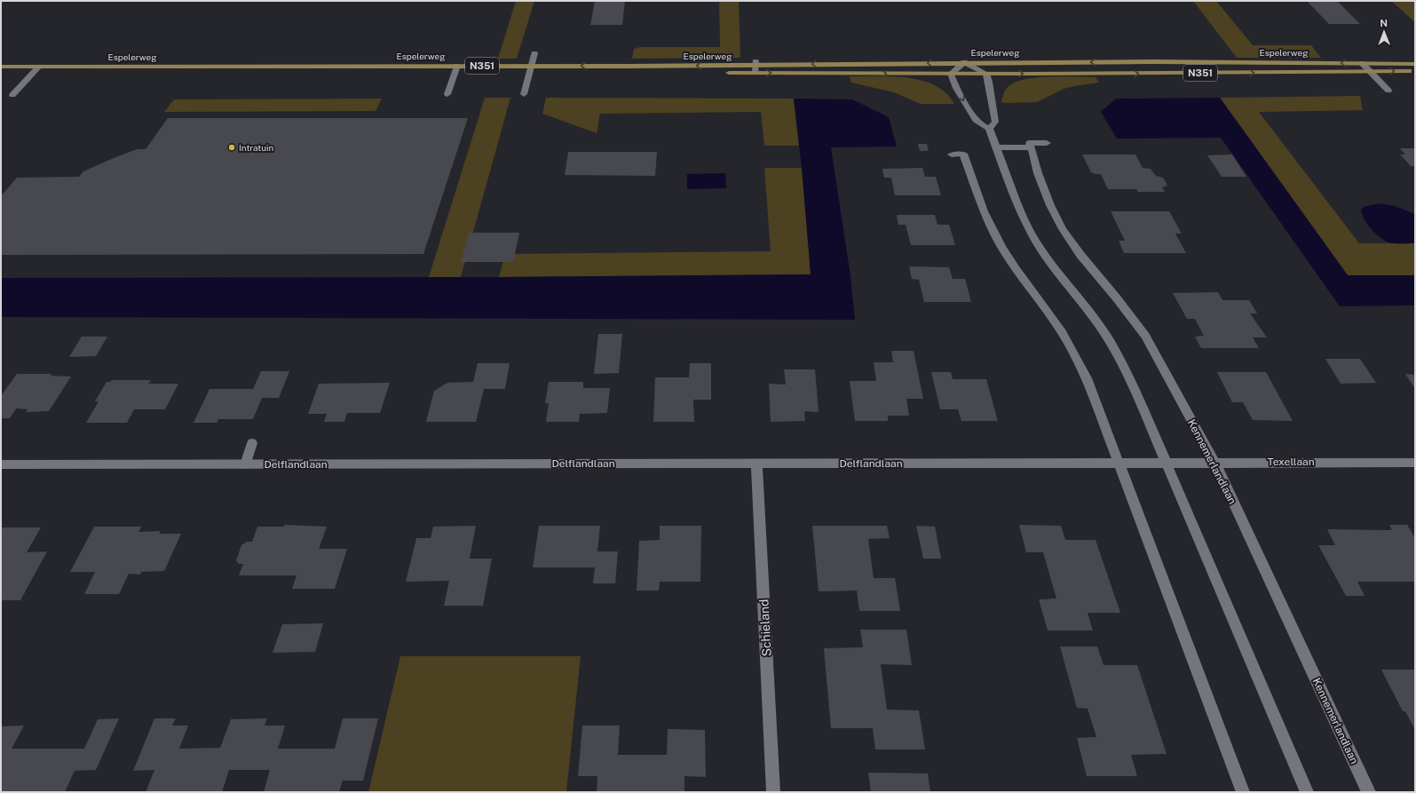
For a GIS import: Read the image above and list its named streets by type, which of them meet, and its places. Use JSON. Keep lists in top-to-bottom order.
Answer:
{
  "streets": {
    "main road": ["Espelerweg", "N351"],
    "street": [
      "Kennemerlandlaan",
      "Texellaan",
      "Delflandlaan",
      "Schieland"
    ]
  },
  "crossings": [
    ["Kennemerlandlaan", "Texellaan"],
    ["Texellaan", "Delflandlaan"],
    ["Delflandlaan", "Schieland"]
  ],
  "places": ["Intratuin"],
  "north": "top"
}
